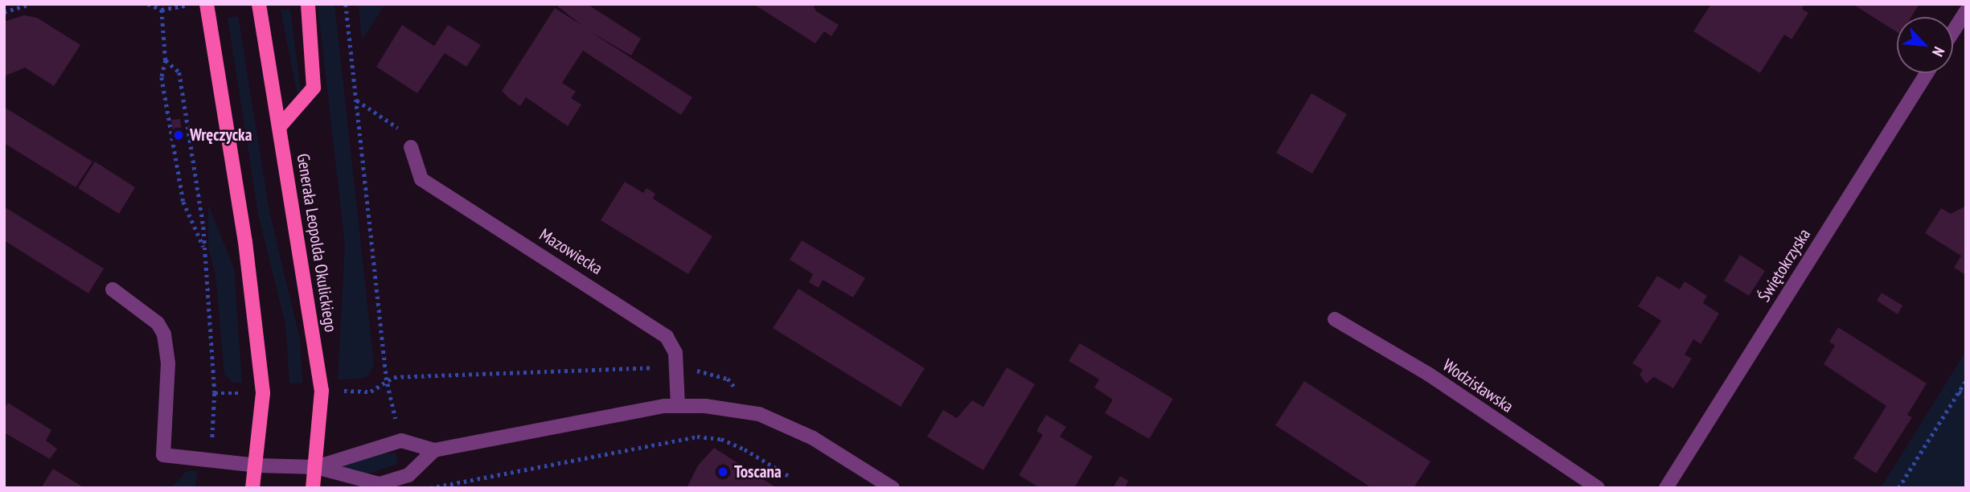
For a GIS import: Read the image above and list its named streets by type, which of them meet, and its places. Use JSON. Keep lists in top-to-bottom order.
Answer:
{
  "streets": {
    "main road": ["Generała Leopolda Okulickiego"],
    "street": ["Mazowiecka", "Świętokrzyska", "Wodzisławska"]
  },
  "places": ["Wręczycka", "Toscana"],
  "north": "bottom right"
}
